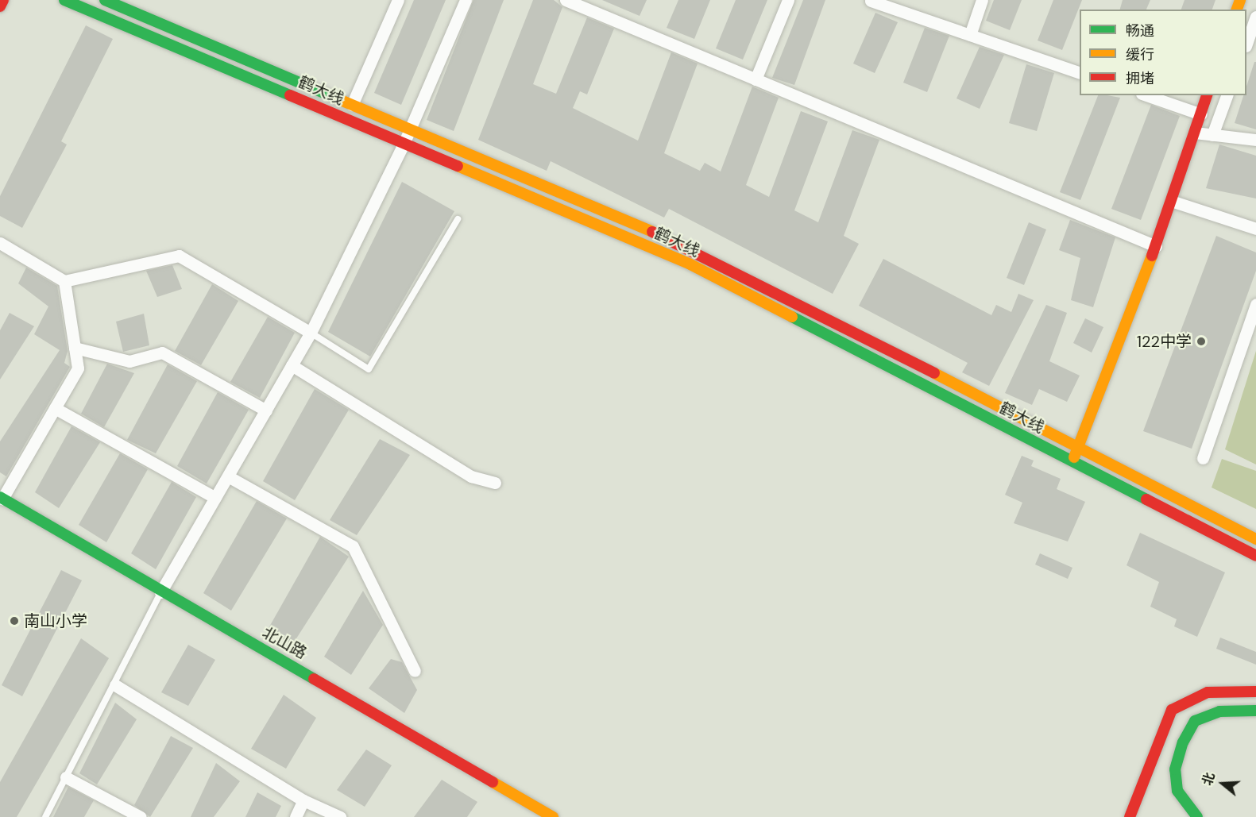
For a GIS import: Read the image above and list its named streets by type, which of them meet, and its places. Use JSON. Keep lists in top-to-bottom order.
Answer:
{
  "streets": {
    "main road": ["鹤大线", "北山路"]
  },
  "places": ["122中学", "南山小学"],
  "legend": ["畅通", "缓行", "拥堵"],
  "north": "left"
}
